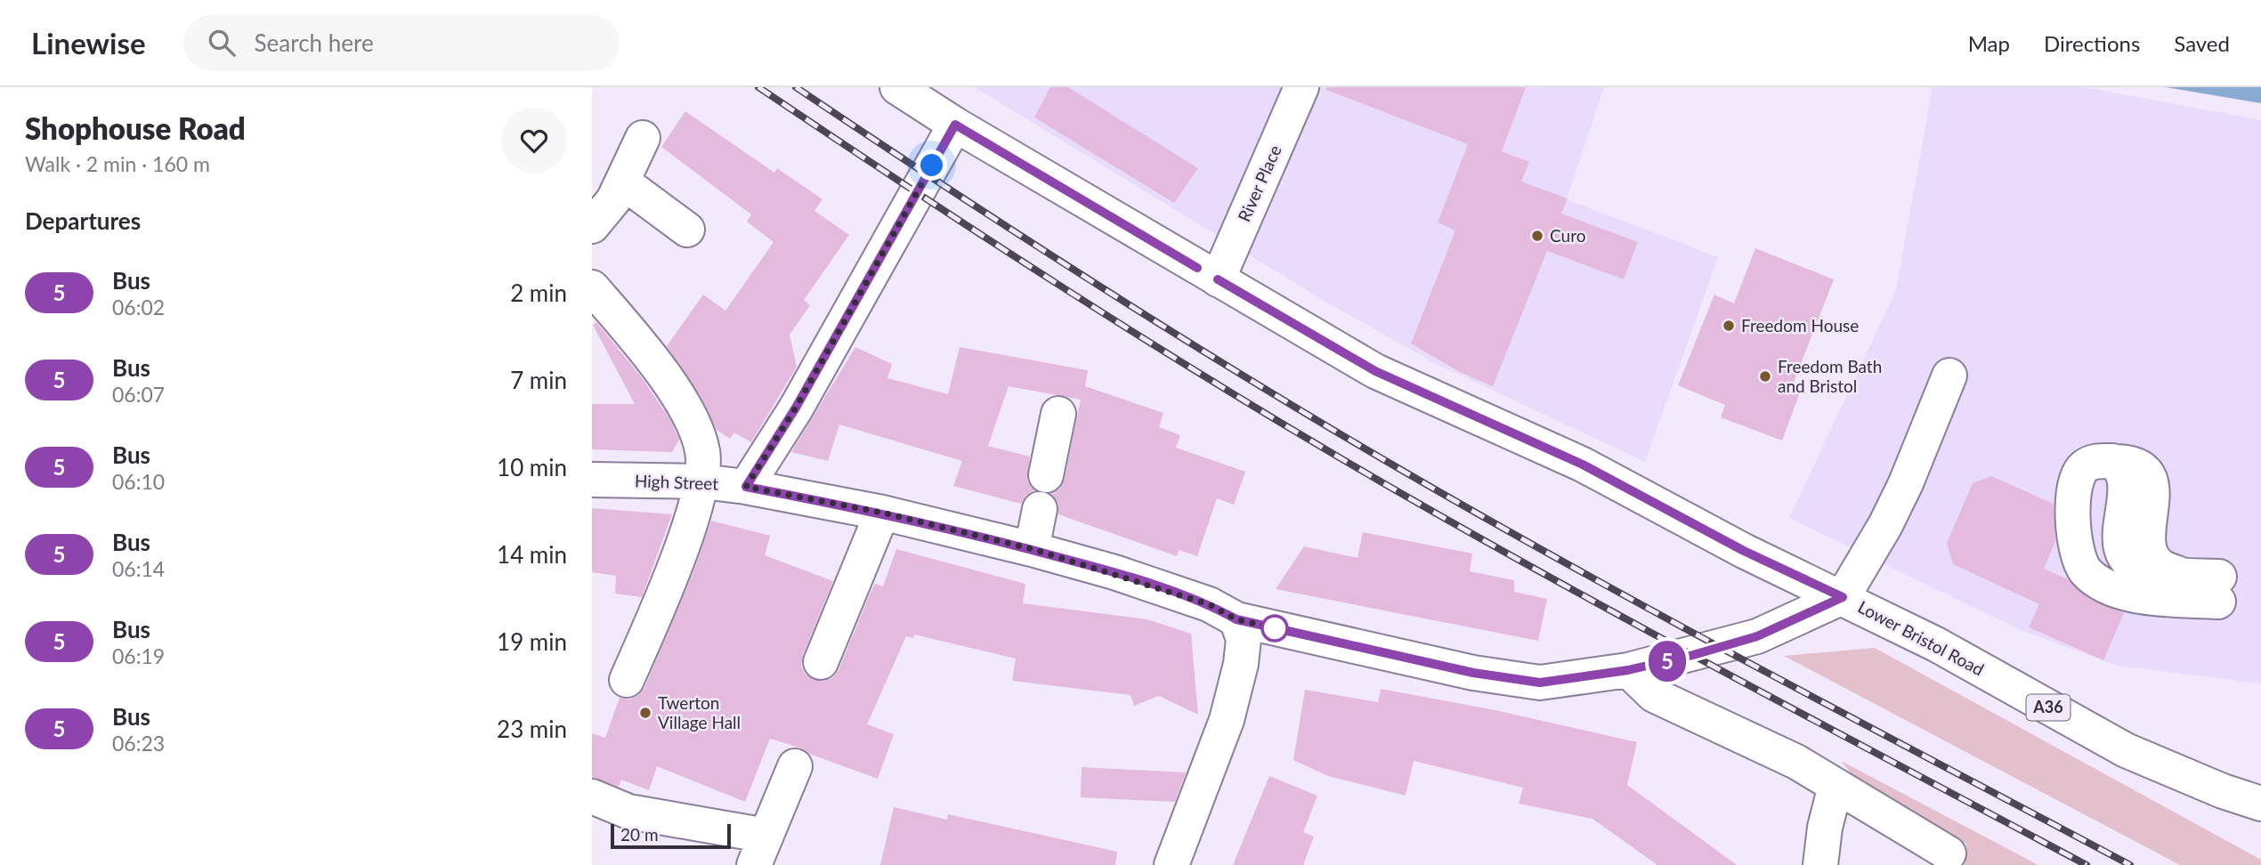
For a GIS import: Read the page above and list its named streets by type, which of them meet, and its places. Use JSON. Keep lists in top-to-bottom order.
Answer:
{
  "streets": {
    "main road": [
      "River Place",
      "High Street",
      "Lower Bristol Road",
      "A36"
    ]
  },
  "crossings": [
    ["River Place", "Lower Bristol Road"],
    ["High Street", "Lower Bristol Road"]
  ],
  "places": [
    "Curo",
    "Freedom House",
    "Freedom Bath and Bristol",
    "Twerton Village Hall"
  ],
  "lines": ["bus line 5"],
  "scale_bar": "20 m",
  "page": {
    "header": "Linewise",
    "search": "Search here",
    "nav": ["Map", "Directions", "Saved"],
    "heading": [
      ["Shophouse Road", "Walk · 2 min · 160 m"],
      "Departures"
    ],
    "on_map": "5",
    "list": [
      {
        "mark": "5",
        "name": "Bus",
        "note": "06:02",
        "value": "2 min"
      },
      {
        "mark": "5",
        "name": "Bus",
        "note": "06:07",
        "value": "7 min"
      },
      {
        "mark": "5",
        "name": "Bus",
        "note": "06:10",
        "value": "10 min"
      },
      {
        "mark": "5",
        "name": "Bus",
        "note": "06:14",
        "value": "14 min"
      },
      {
        "mark": "5",
        "name": "Bus",
        "note": "06:19",
        "value": "19 min"
      },
      {
        "mark": "5",
        "name": "Bus",
        "note": "06:23",
        "value": "23 min"
      }
    ],
    "scale": "20 m"
  }
}
